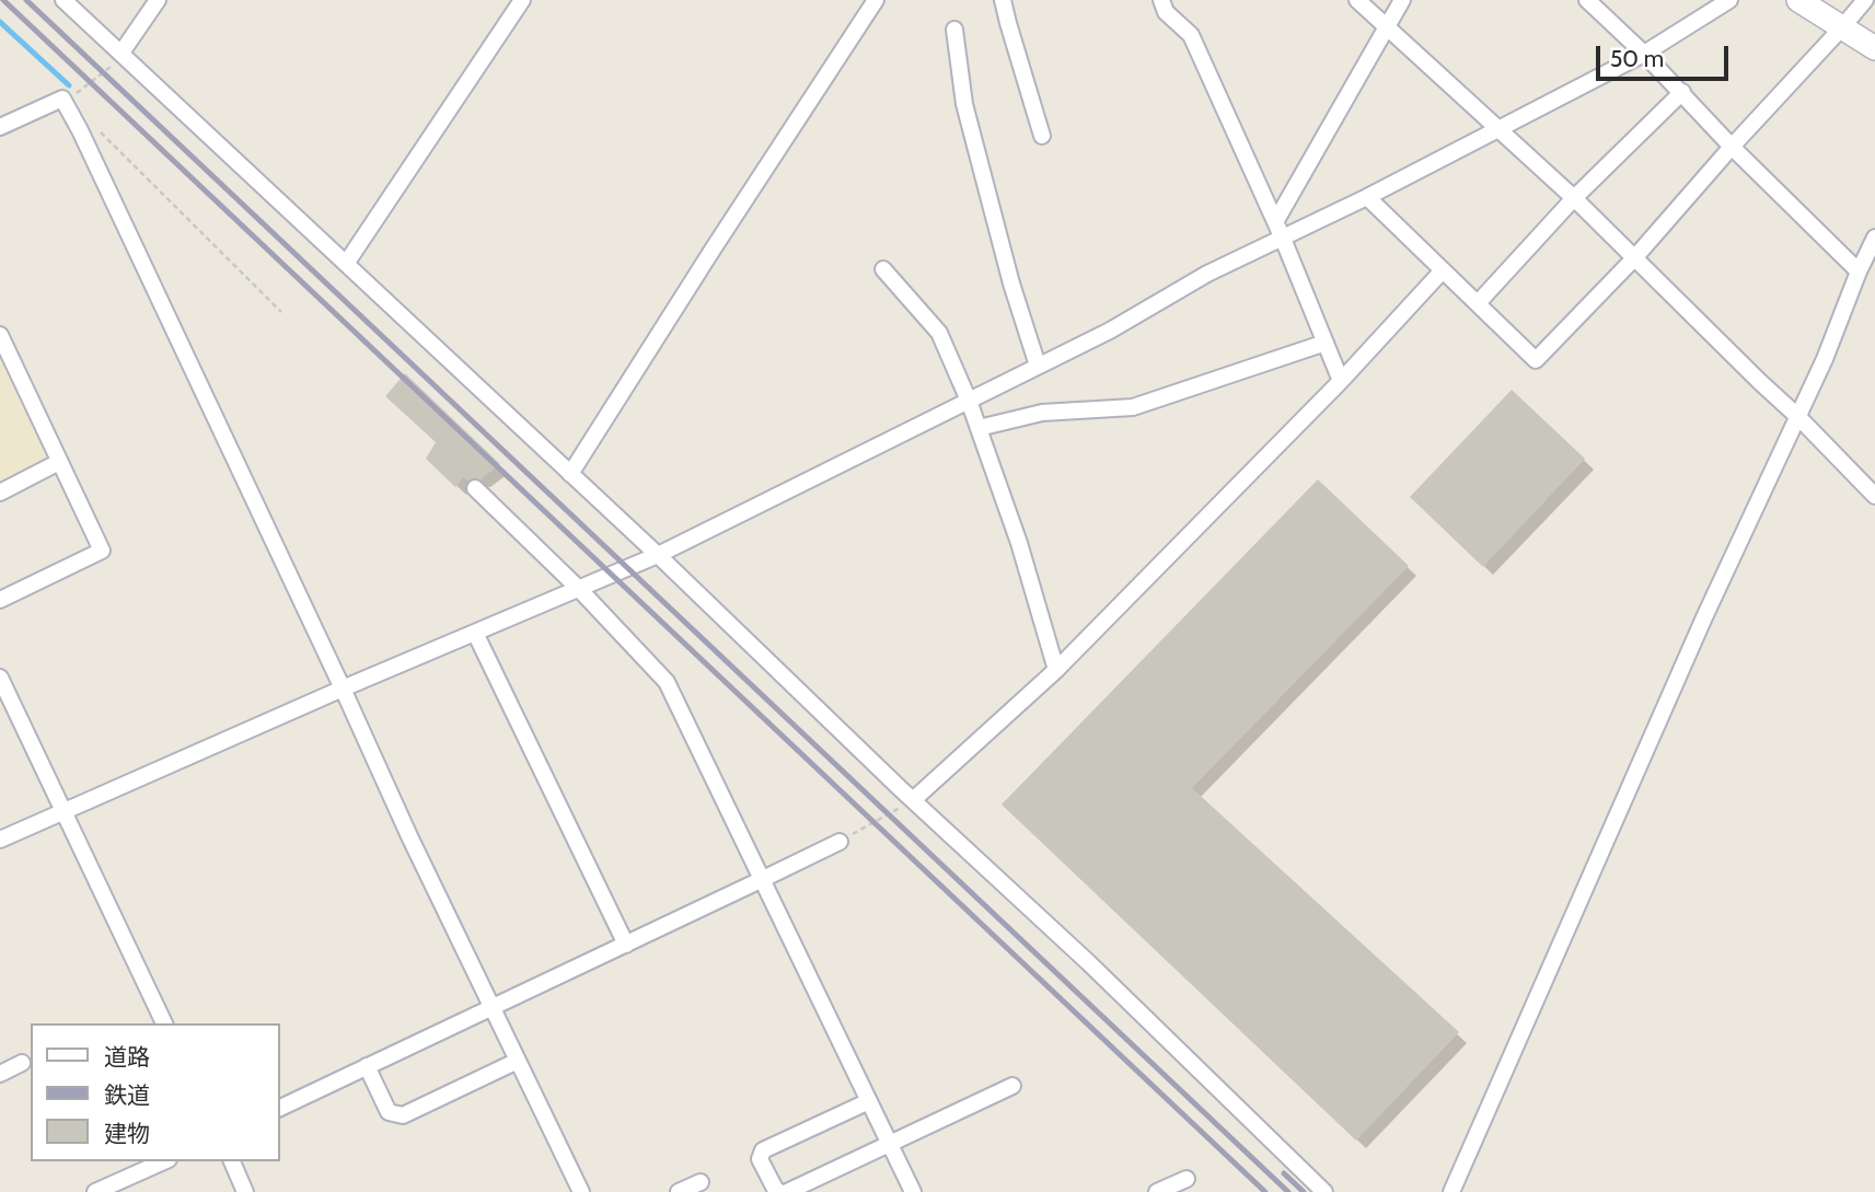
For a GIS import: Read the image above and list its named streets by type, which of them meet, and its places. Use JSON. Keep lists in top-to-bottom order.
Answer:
{
  "legend": ["道路", "鉄道", "建物"],
  "scale_bar": "50 m"
}
